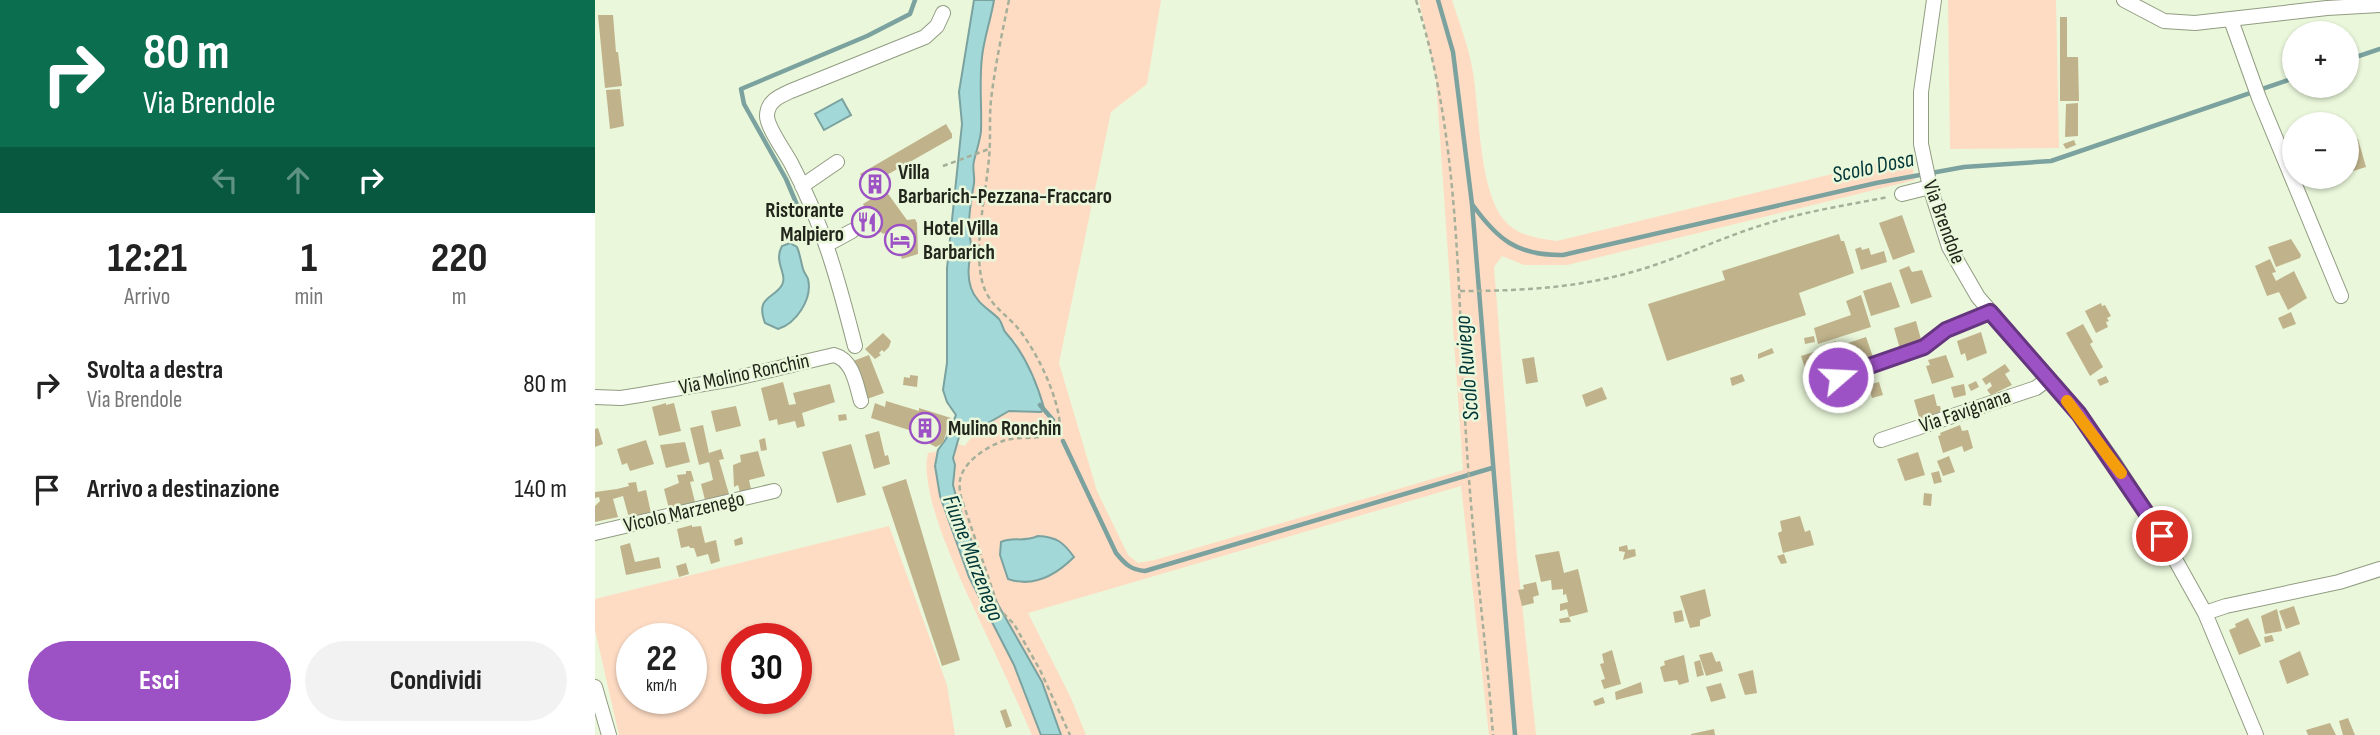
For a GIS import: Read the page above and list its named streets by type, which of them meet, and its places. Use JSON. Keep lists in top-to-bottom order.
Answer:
{
  "streets": {
    "street": [
      "Via Brendole",
      "Via Molino Ronchin",
      "Via Favignana",
      "Vicolo Marzenego"
    ]
  },
  "crossings": [
    ["Via Brendole", "Via Favignana"]
  ],
  "water": ["Scolo Dosa", "Scolo Ruviego", "Fiume Marzenego"],
  "places": {
    "building": ["Villa Barbarich-Pezzana-Fraccaro", "Mulino Ronchin"],
    "restaurant": ["Ristorante Malpiero"],
    "hotel": ["Hotel Villa Barbarich"]
  },
  "page": {
    "turn": ["80 m", "Via Brendole"],
    "map_buttons": ["+", "−"],
    "eta": [
      "12:21",
      "Arrivo",
      "1",
      "min",
      "220",
      "m"
    ],
    "list": [
      {
        "name": "Svolta a destra",
        "note": "Via Brendole",
        "value": "80 m"
      },
      {
        "name": "Arrivo a destinazione",
        "value": "140 m"
      }
    ],
    "speed": "22 km/h",
    "limit": "30",
    "buttons": ["Esci", "Condividi"]
  }
}
